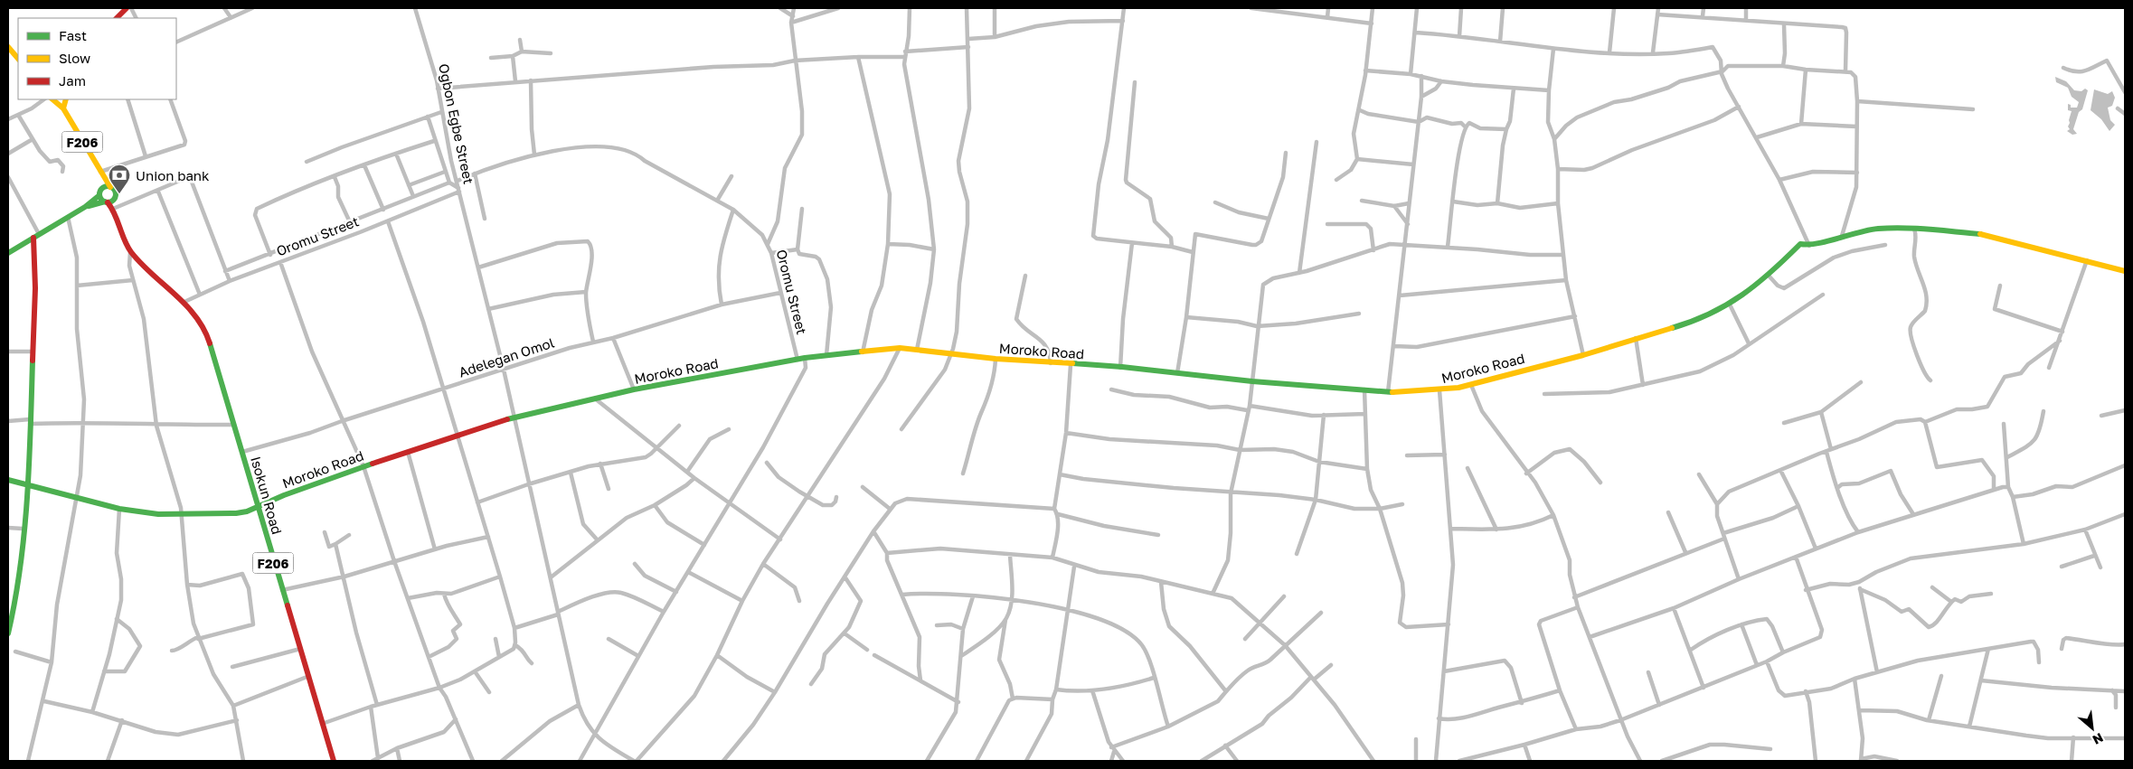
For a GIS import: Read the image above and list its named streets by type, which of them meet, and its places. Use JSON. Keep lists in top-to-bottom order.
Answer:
{
  "streets": {
    "street": [
      "Ogbon Egbe Street",
      "F206",
      "Oromu Street",
      "Moroko Road",
      "Adelegan Omol",
      "Isokun Road"
    ]
  },
  "crossings": [
    ["Ogbon Egbe Street", "Oromu Street"],
    ["F206", "Oromu Street"],
    ["F206", "Isokun Road"],
    ["Oromu Street", "Moroko Road"],
    ["Oromu Street", "Adelegan Omol"],
    ["Oromu Street", "Isokun Road"],
    ["Moroko Road", "Isokun Road"],
    ["Adelegan Omol", "Isokun Road"]
  ],
  "places": {
    "bank": ["Union bank"]
  },
  "legend": ["Fast", "Slow", "Jam"],
  "north": "bottom right"
}
